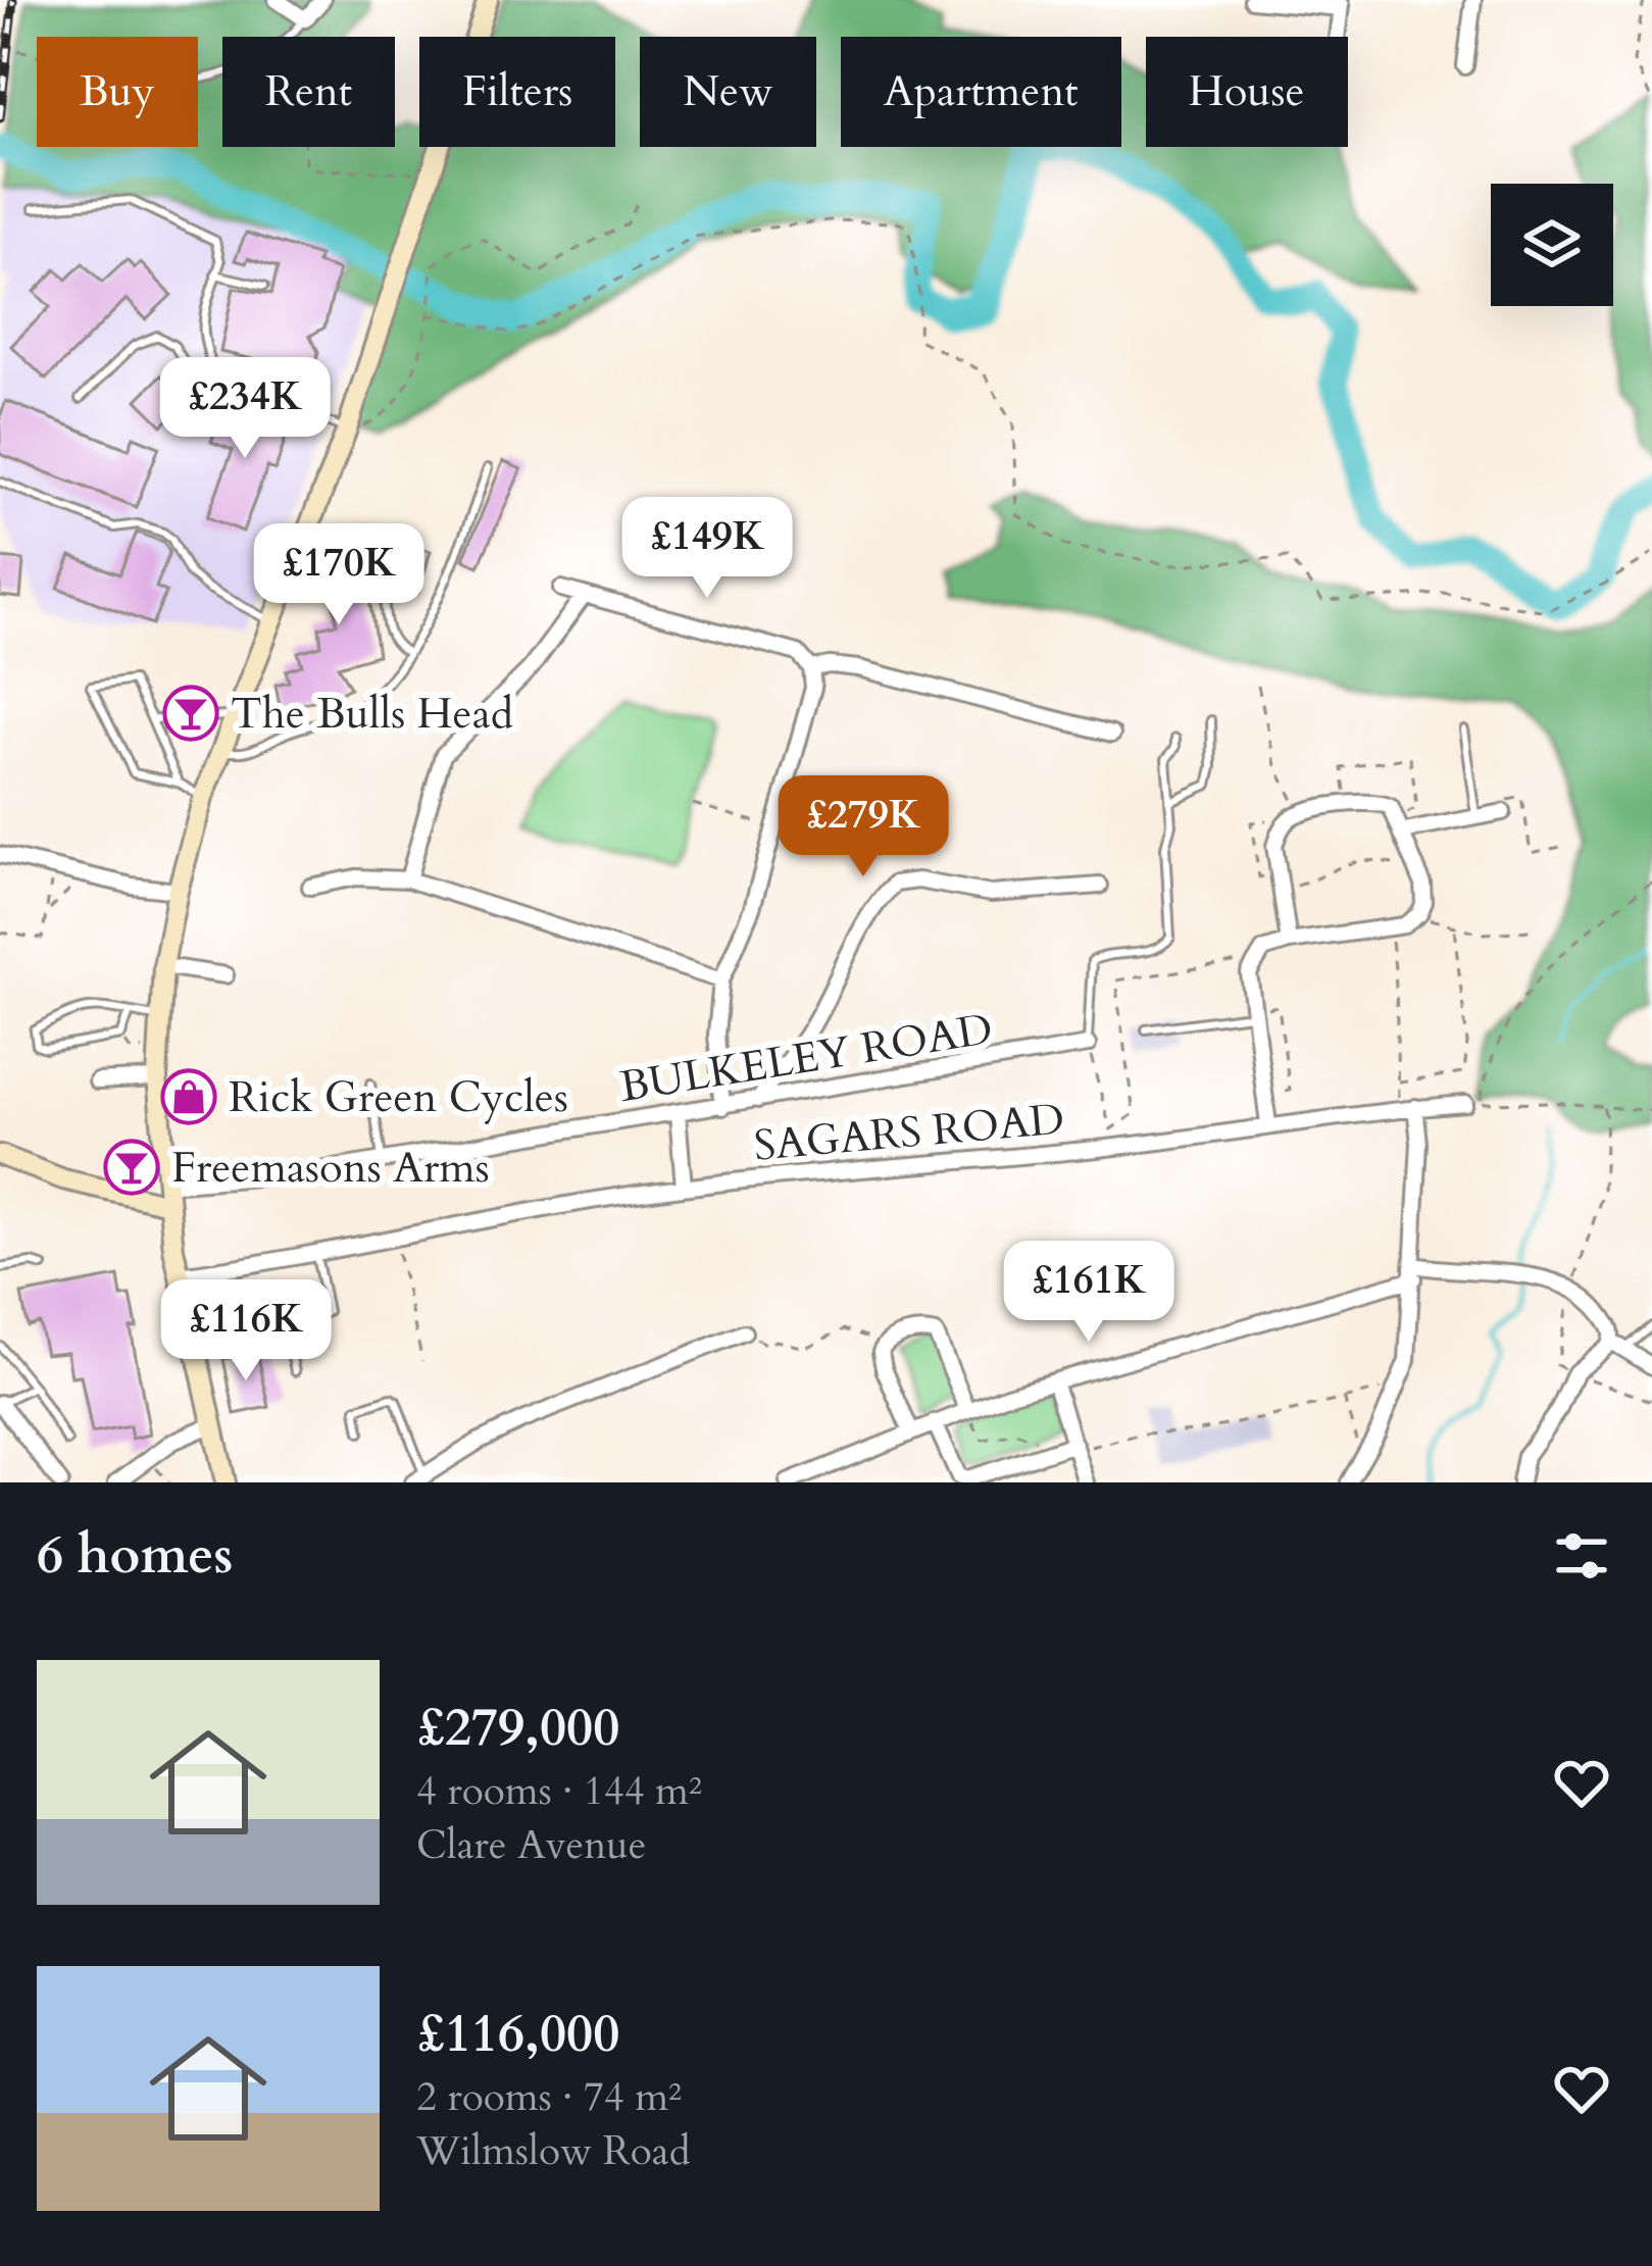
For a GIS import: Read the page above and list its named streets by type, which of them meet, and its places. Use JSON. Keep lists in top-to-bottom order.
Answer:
{
  "streets": {
    "street": ["BULKELEY ROAD", "SAGARS ROAD"]
  },
  "places": {
    "bar": ["The Bulls Head", "Freemasons Arms"],
    "shop": ["Rick Green Cycles"]
  },
  "page": {
    "chip": [
      "Buy",
      "Rent",
      "Filters",
      "New",
      "Apartment",
      "House"
    ],
    "price": [
      "£234K",
      "£149K",
      "£170K",
      "£279K",
      "£161K",
      "£116K"
    ],
    "heading": "6 homes",
    "list": [
      {
        "name": "£279,000",
        "note": "4 rooms · 144 m² · Clare Avenue"
      },
      {
        "name": "£116,000",
        "note": "2 rooms · 74 m² · Wilmslow Road"
      }
    ]
  }
}
